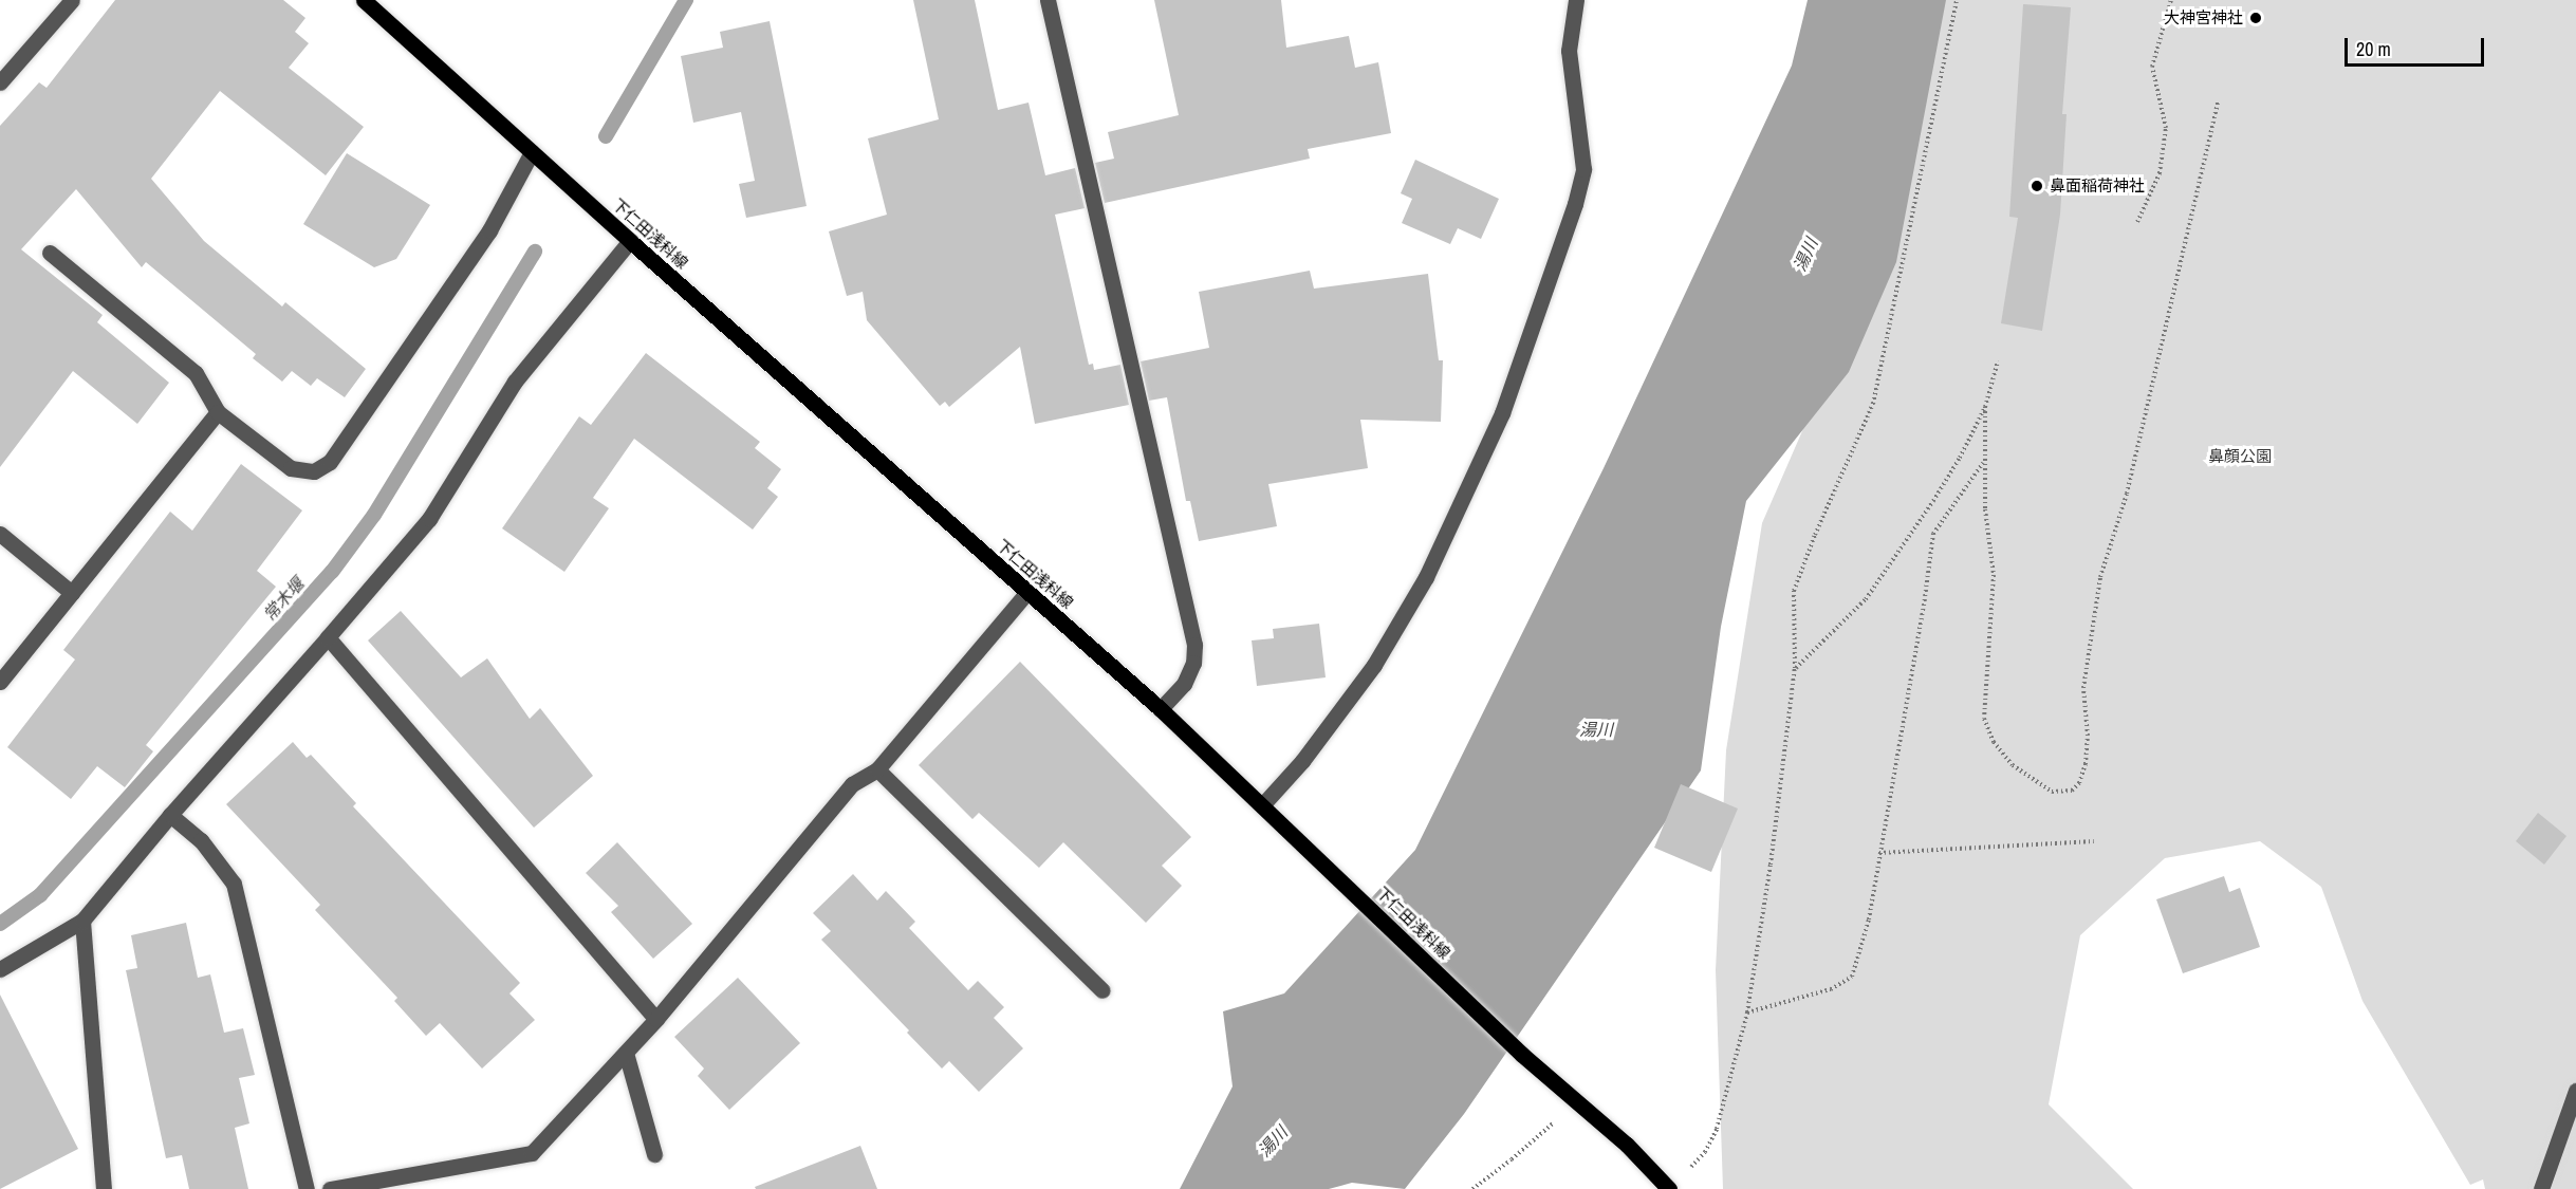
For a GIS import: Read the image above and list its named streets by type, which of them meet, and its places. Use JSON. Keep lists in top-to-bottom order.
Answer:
{
  "streets": {
    "main road": ["下仁田浅科線"]
  },
  "water": ["湯川", "常木堰"],
  "parks": ["鼻顔公園"],
  "places": ["大神宮神社", "鼻面稲荷神社"],
  "scale_bar": "20 m"
}
